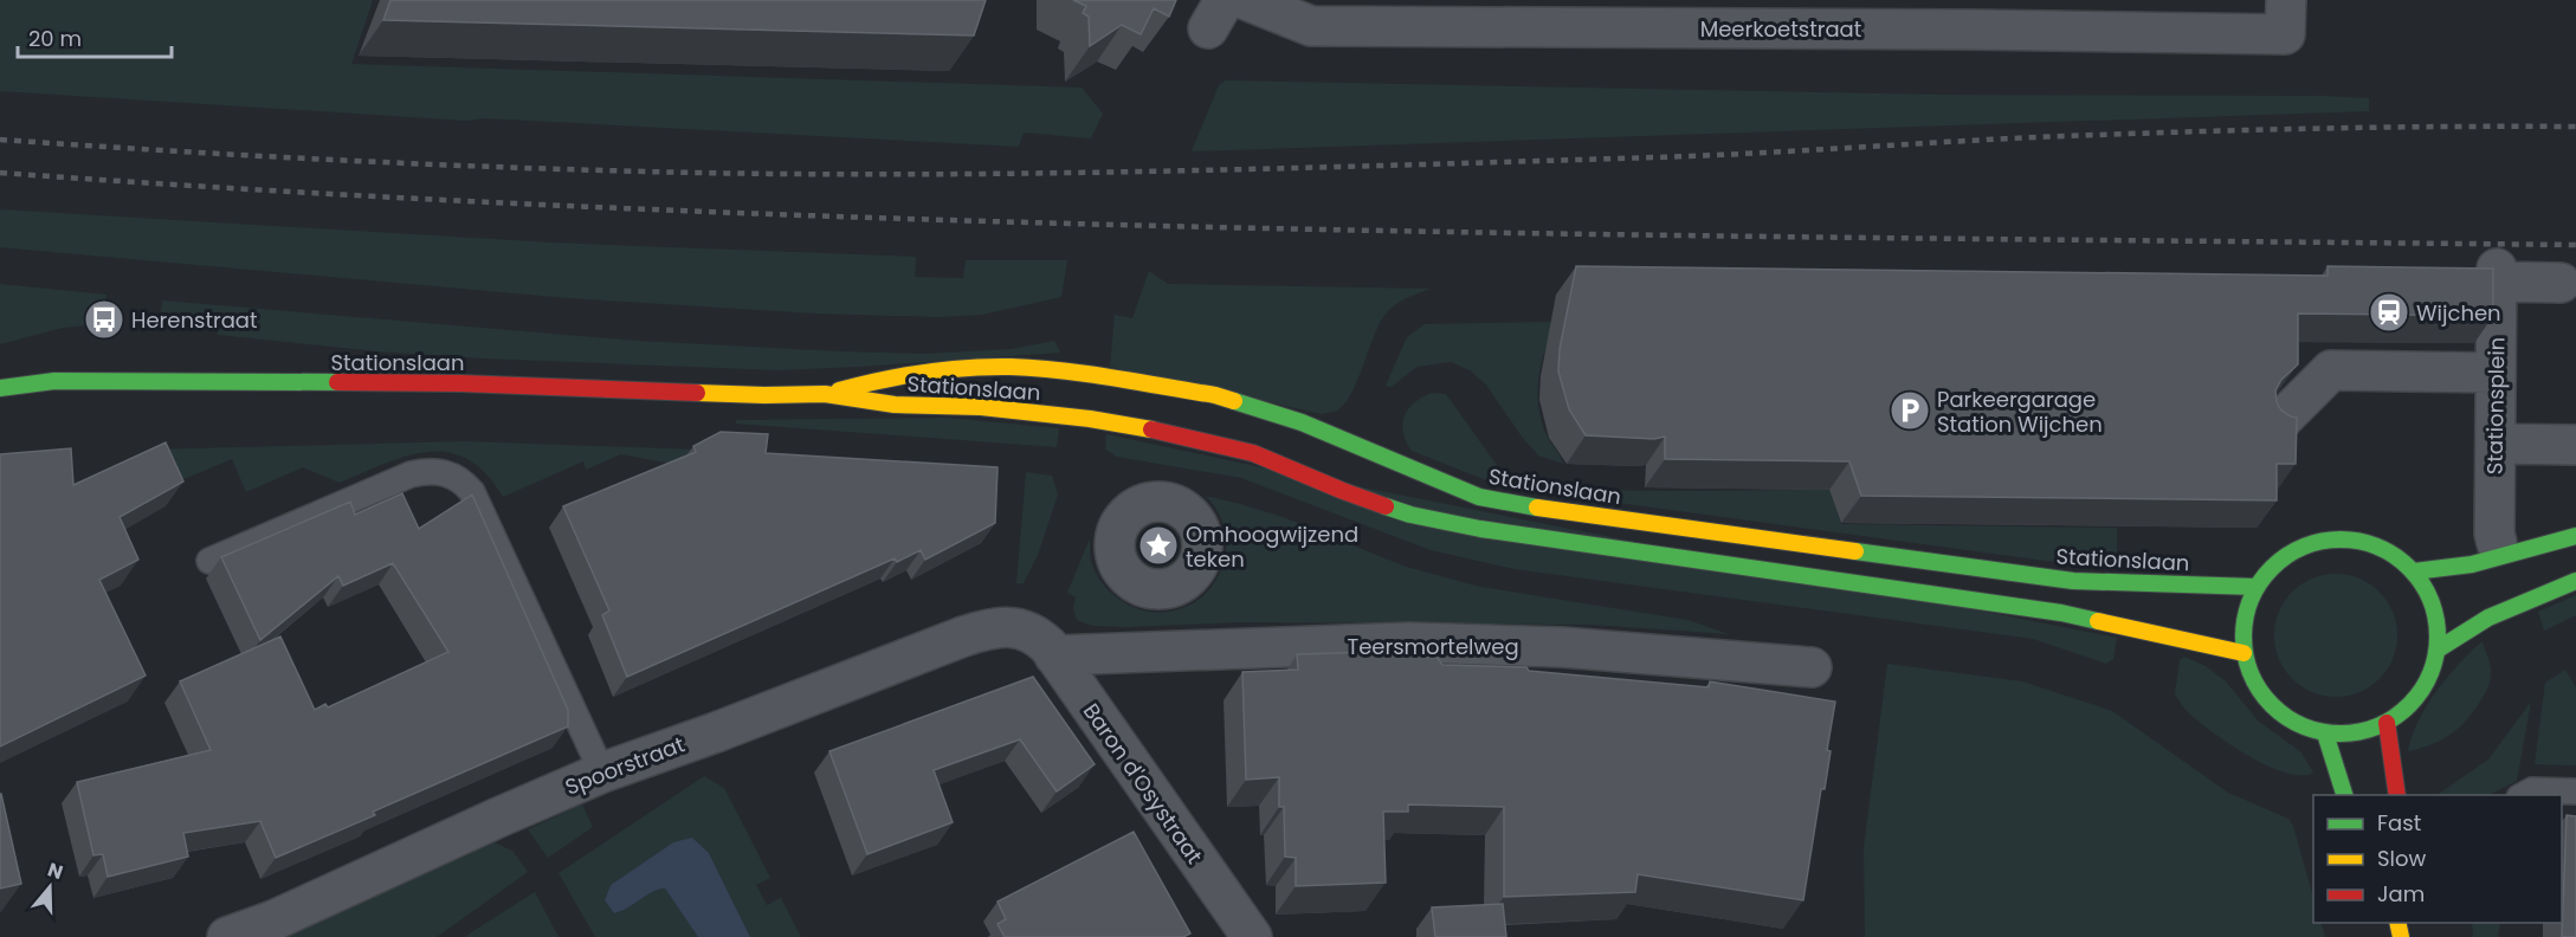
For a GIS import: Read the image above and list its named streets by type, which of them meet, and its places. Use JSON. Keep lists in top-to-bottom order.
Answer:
{
  "streets": {
    "street": [
      "Meerkoetstraat",
      "Stationslaan",
      "Stationsplein",
      "Teersmortelweg",
      "Spoorstraat",
      "Baron d'Osystraat"
    ]
  },
  "crossings": [
    ["Teersmortelweg", "Spoorstraat"],
    ["Teersmortelweg", "Baron d'Osystraat"],
    ["Spoorstraat", "Baron d'Osystraat"]
  ],
  "places": {
    "station": ["Wijchen"],
    "bus stop": ["Herenstraat"],
    "parking": ["Parkeergarage Station Wijchen"],
    "place": ["Omhoogwijzend teken"]
  },
  "legend": ["Fast", "Slow", "Jam"],
  "scale_bar": "20 m",
  "north": "top"
}
